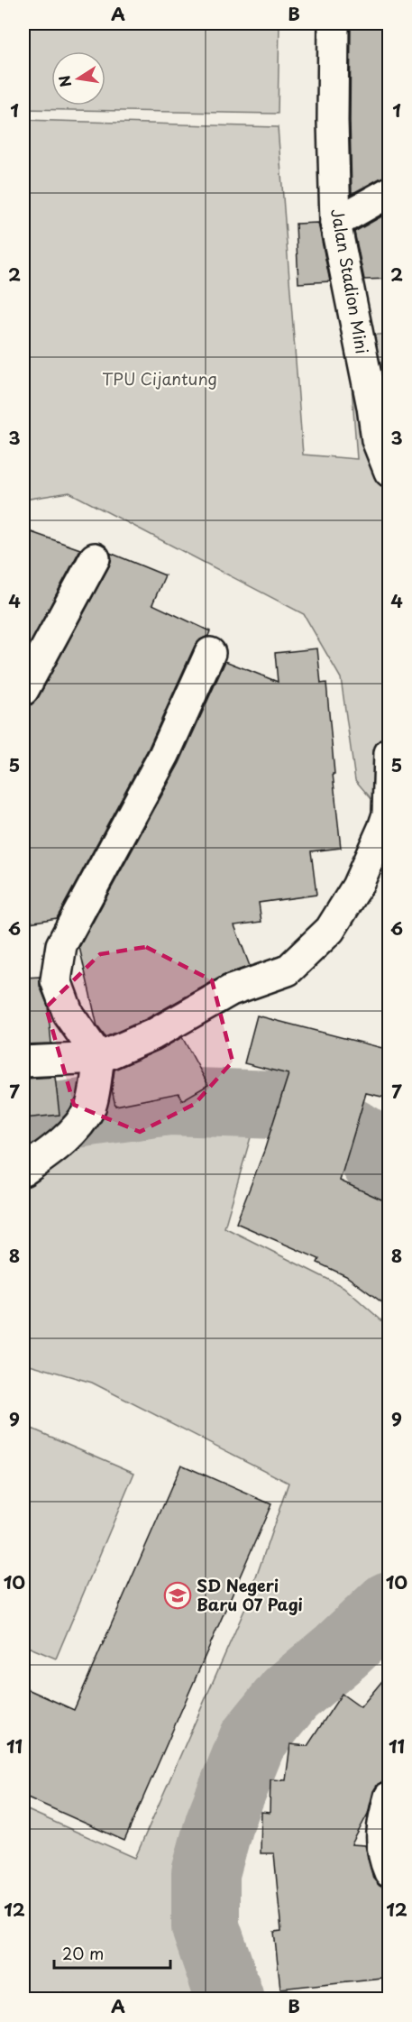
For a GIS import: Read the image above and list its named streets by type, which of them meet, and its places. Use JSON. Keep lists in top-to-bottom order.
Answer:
{
  "streets": {
    "street": ["Jalan Stadion Mini"]
  },
  "parks": ["TPU Cijantung"],
  "places": {
    "school or university": ["SD Negeri Baru 07 Pagi"]
  },
  "scale_bar": "20 m",
  "north": "left",
  "grid": {
    "columns": ["A", "B"],
    "rows": [
      "1",
      "2",
      "3",
      "4",
      "5",
      "6",
      "7",
      "8",
      "9",
      "10",
      "11",
      "12"
    ]
  }
}
